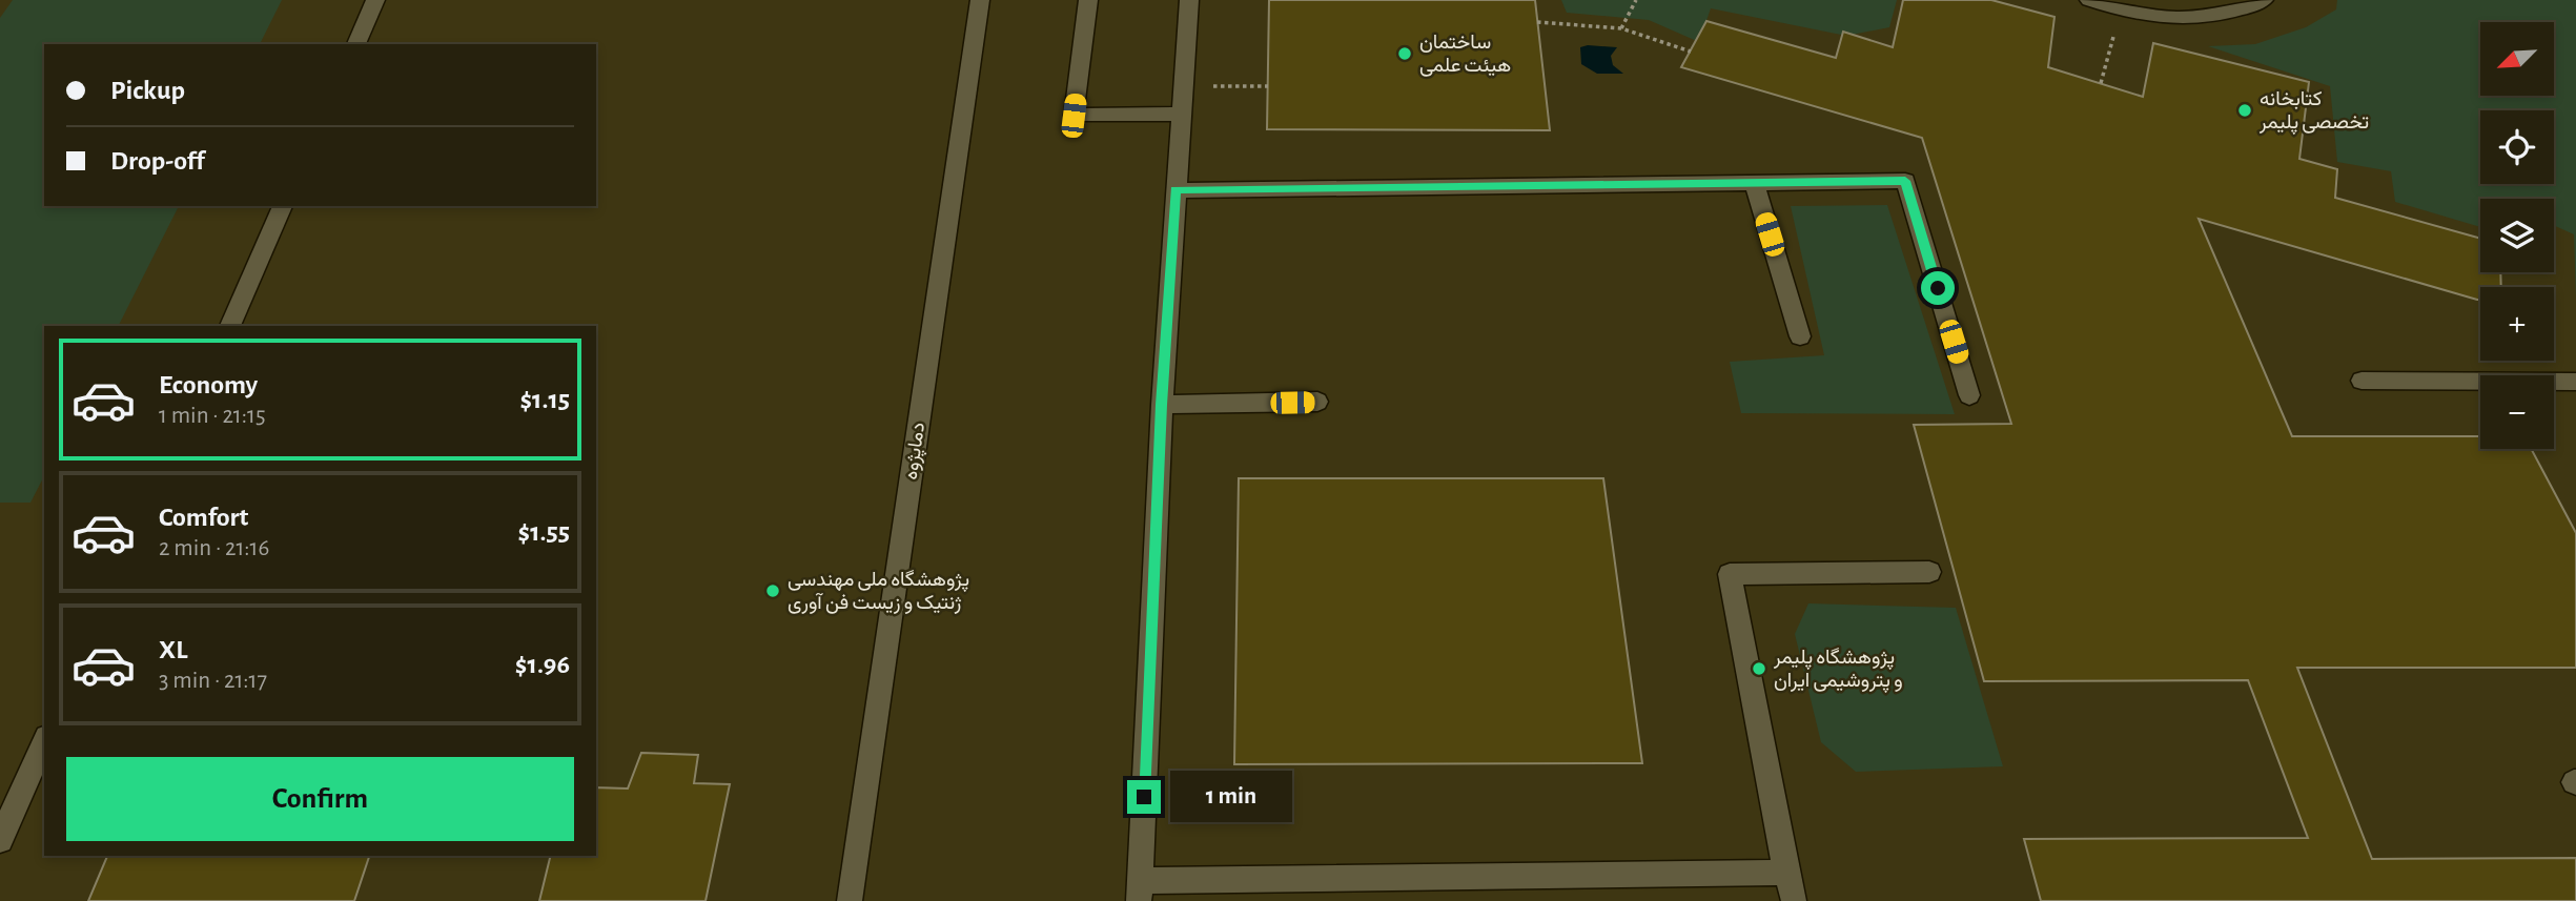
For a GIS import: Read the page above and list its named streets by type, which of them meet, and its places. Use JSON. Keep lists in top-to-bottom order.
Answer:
{
  "streets": {
    "street": ["دماپژوه"]
  },
  "places": [
    "ساختمان هیئت علمی",
    "کتابخانه تخصصی پلیمر",
    "پژوهشگاه ملی مهندسی ژنتیک و زیست فن آوری",
    "پژوهشگاه پلیمر و پتروشیمی ایران"
  ],
  "north": "bottom left",
  "page": {
    "map_buttons": ["+", "−"],
    "banner": ["Pickup", "Drop-off"],
    "list": [
      {
        "name": "Economy",
        "note": "1 min · 21:15",
        "value": "$1.15"
      },
      {
        "name": "Comfort",
        "note": "2 min · 21:16",
        "value": "$1.55"
      },
      {
        "name": "XL",
        "note": "3 min · 21:17",
        "value": "$1.96"
      }
    ],
    "buttons": "Confirm",
    "bubble": "1 min"
  }
}
